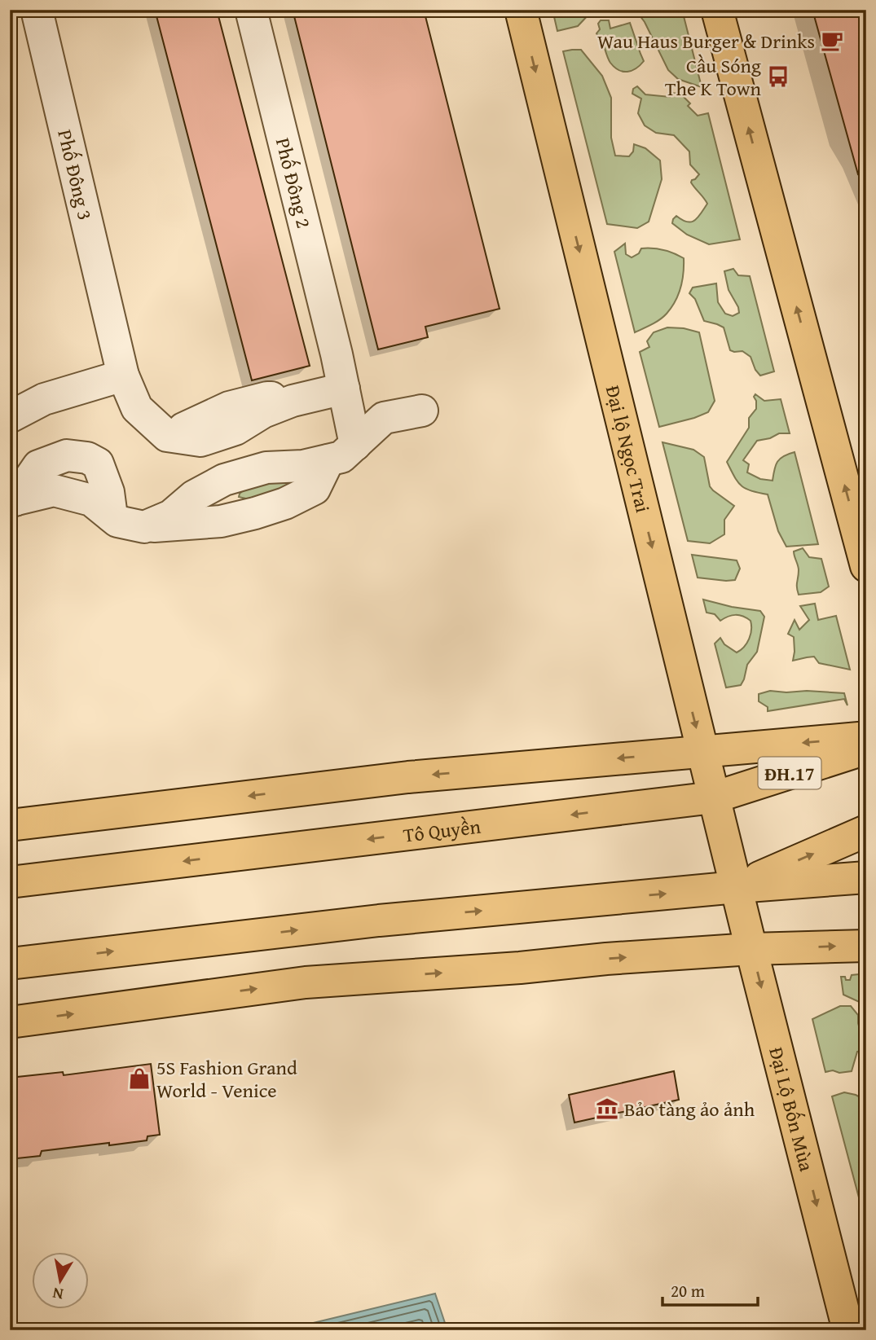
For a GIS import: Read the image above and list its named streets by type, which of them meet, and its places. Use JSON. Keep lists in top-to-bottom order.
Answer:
{
  "streets": {
    "main road": [
      "Đại lộ Ngọc Trai",
      "ĐH.17",
      "Tô Quyền",
      "Đại Lộ Bốn Mùa"
    ],
    "street": ["Phố Đông 3", "Phố Đông 2"]
  },
  "crossings": [
    ["Phố Đông 3", "Phố Đông 2"],
    ["Đại lộ Ngọc Trai", "Tô Quyền"],
    ["Đại lộ Ngọc Trai", "Đại Lộ Bốn Mùa"]
  ],
  "one_way": ["Đại Lộ Bốn Mùa"],
  "places": {
    "cafe": ["Wau Haus Burger & Drinks"],
    "bus stop": ["Cầu Sóng The K Town"],
    "shop": ["5S Fashion Grand World - Venice"],
    "museum": ["Bảo tàng ảo ảnh"]
  },
  "scale_bar": "20 m",
  "north": "bottom"
}
